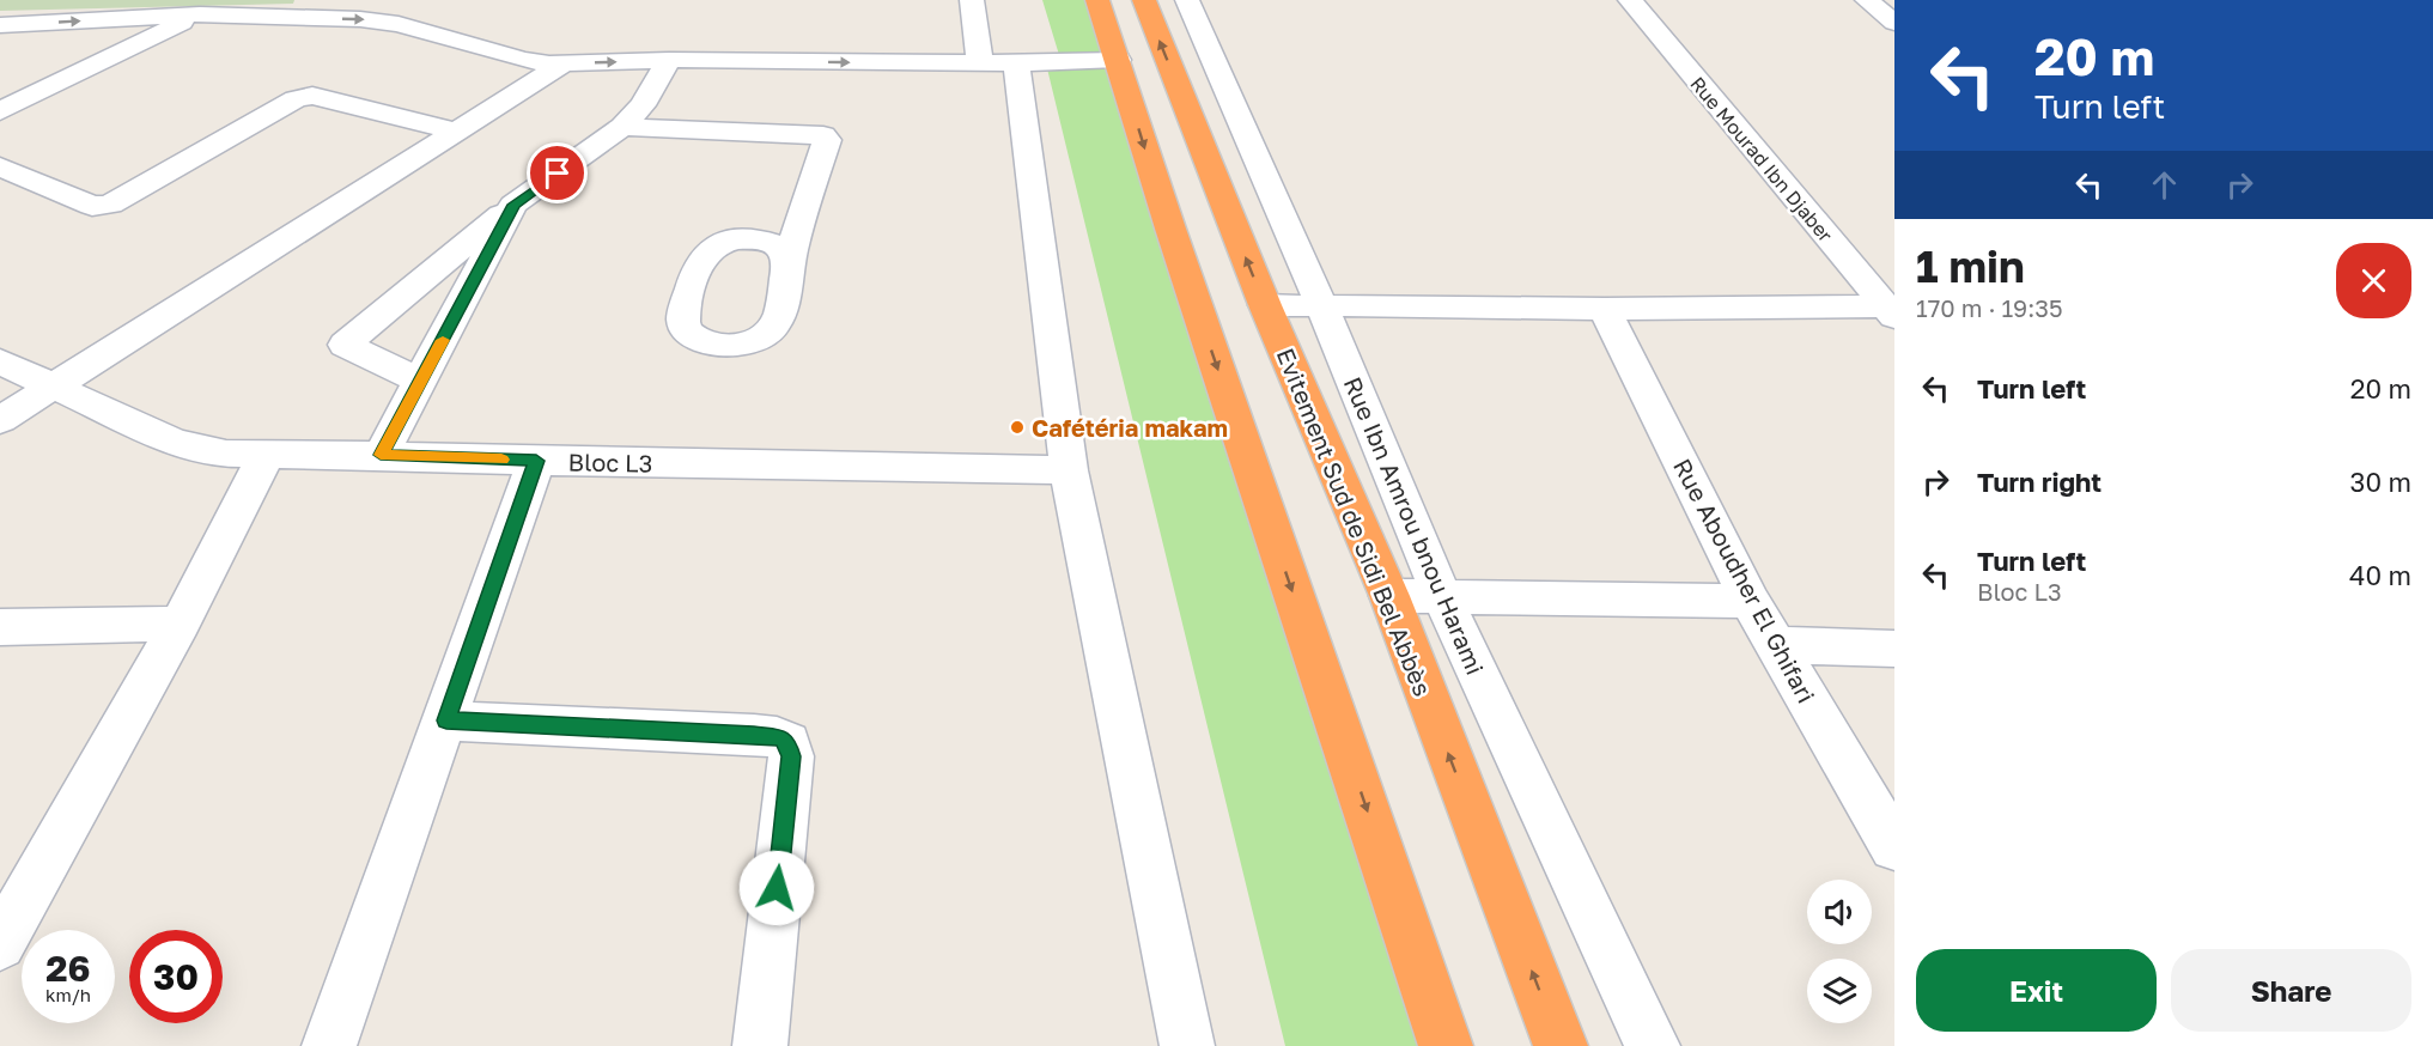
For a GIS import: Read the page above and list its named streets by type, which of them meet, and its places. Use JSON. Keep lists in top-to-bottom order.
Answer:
{
  "streets": {
    "highway": ["Evitement Sud de Sidi Bel Abbès"],
    "street": [
      "Rue Mourad Ibn Djaber",
      "Bloc L3",
      "Rue Ibn Amrou bnou Harami",
      "Rue Aboudher El Ghifari"
    ]
  },
  "places": ["Cafétéria makam"],
  "page": {
    "turn": ["20 m", "Turn left"],
    "heading": ["1 min", "170 m · 19:35"],
    "list": [
      {
        "name": "Turn left",
        "value": "20 m"
      },
      {
        "name": "Turn right",
        "value": "30 m"
      },
      {
        "name": "Turn left",
        "note": "Bloc L3",
        "value": "40 m"
      }
    ],
    "speed": "26 km/h",
    "limit": "30",
    "buttons": ["Exit", "Share"]
  }
}
